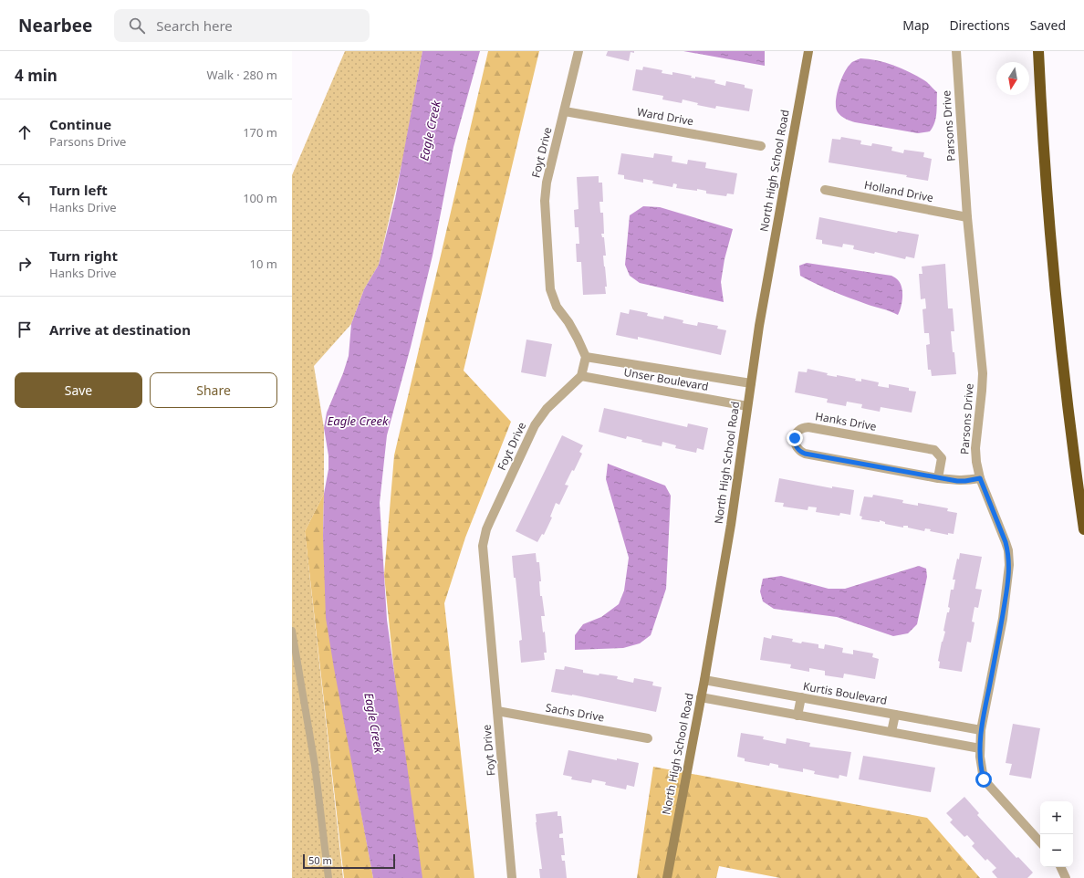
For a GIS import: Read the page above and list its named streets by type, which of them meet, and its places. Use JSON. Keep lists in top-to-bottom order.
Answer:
{
  "streets": {
    "street": [
      "Ward Drive",
      "Parsons Drive",
      "Foyt Drive",
      "North High School Road",
      "Holland Drive",
      "Unser Boulevard",
      "Hanks Drive",
      "Kurtis Boulevard",
      "Sachs Drive"
    ]
  },
  "crossings": [
    ["Ward Drive", "Foyt Drive"],
    ["Parsons Drive", "Holland Drive"],
    ["Parsons Drive", "Hanks Drive"],
    ["Parsons Drive", "Kurtis Boulevard"],
    ["Foyt Drive", "Unser Boulevard"],
    ["Foyt Drive", "Sachs Drive"],
    ["North High School Road", "Unser Boulevard"],
    ["North High School Road", "Kurtis Boulevard"]
  ],
  "water": ["Eagle Creek"],
  "scale_bar": "50 m",
  "north": "bottom",
  "page": {
    "header": "Nearbee",
    "search": "Search here",
    "nav": ["Map", "Directions", "Saved"],
    "heading": ["4 min", "Walk · 280 m"],
    "list": [
      ["Continue", "Parsons Drive", "170 m"],
      ["Turn left", "Hanks Drive", "100 m"],
      ["Turn right", "Hanks Drive", "10 m"],
      "Arrive at destination"
    ],
    "buttons": ["Save", "Share"],
    "map_buttons": ["+", "−"],
    "scale": "50 m"
  }
}
